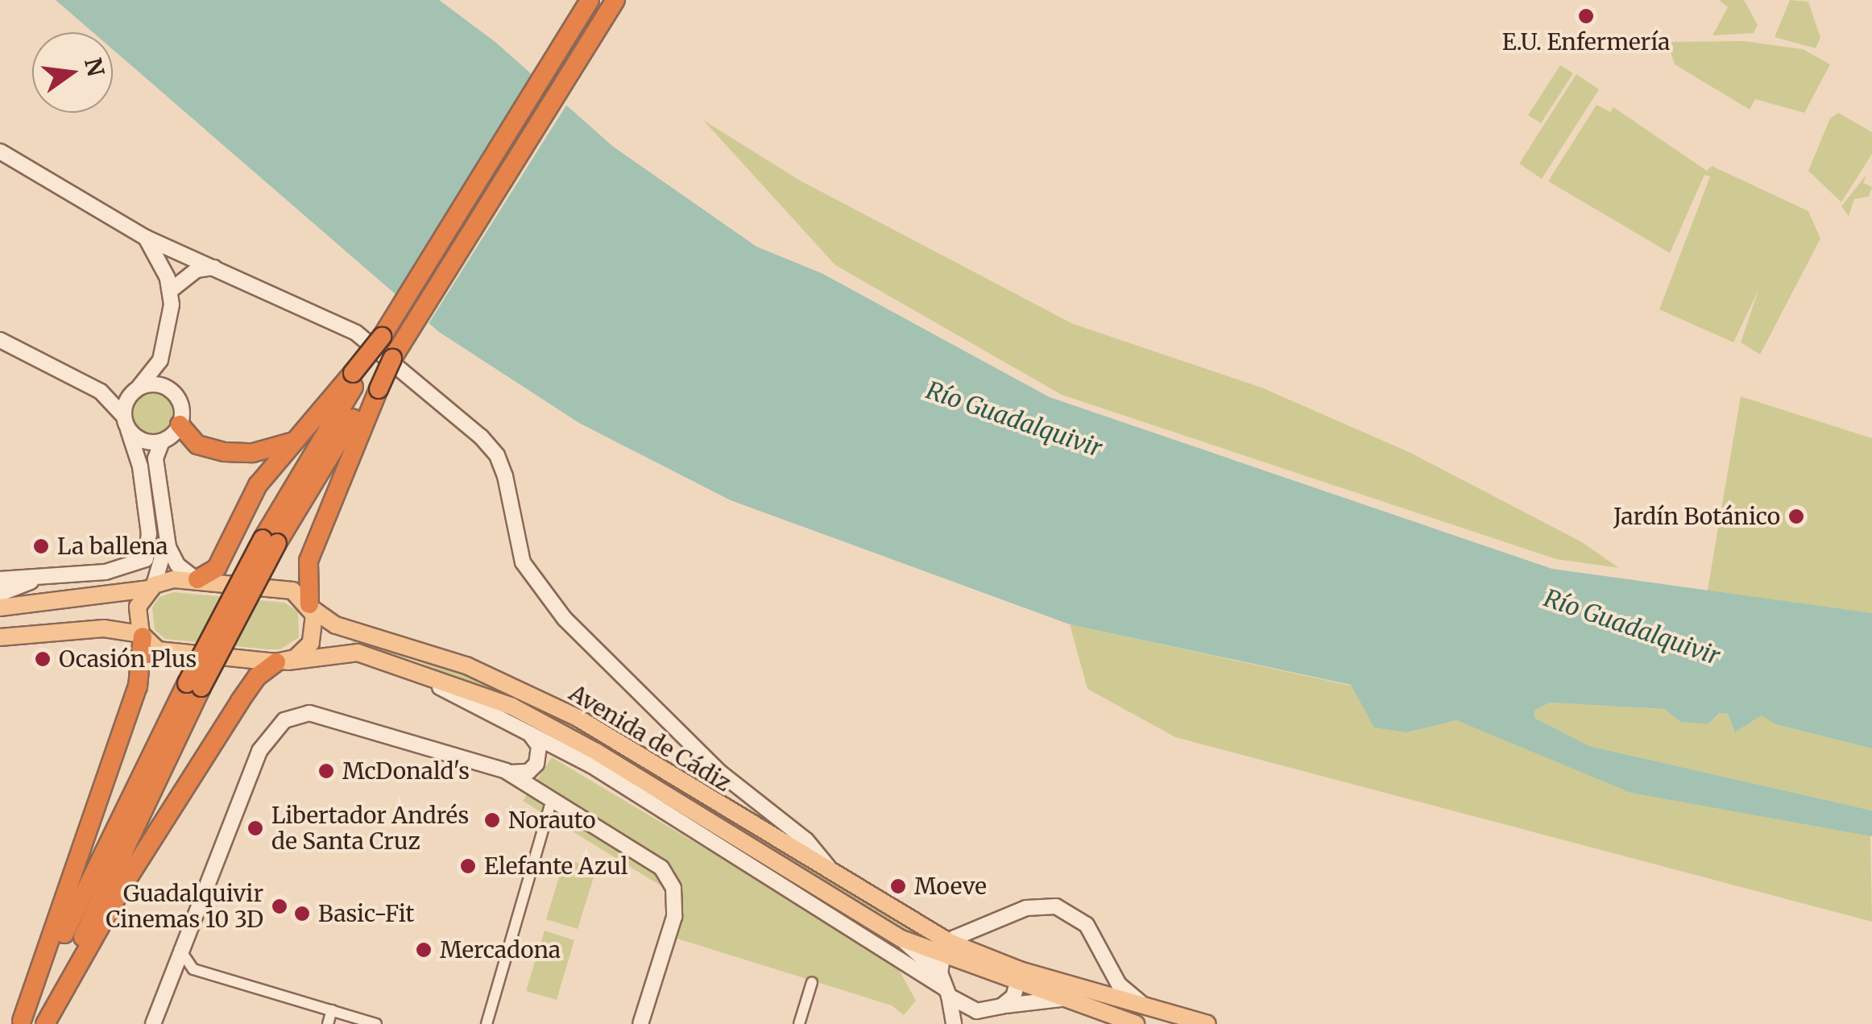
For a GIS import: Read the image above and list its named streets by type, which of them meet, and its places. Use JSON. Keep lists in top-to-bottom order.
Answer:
{
  "streets": {
    "main road": ["Avenida de Cádiz"]
  },
  "water": ["Río Guadalquivir"],
  "places": [
    "E.U. Enfermería",
    "Jardín Botánico",
    "La ballena",
    "Ocasión Plus",
    "McDonald's",
    "Norauto",
    "Libertador Andrés de Santa Cruz",
    "Elefante Azul",
    "Moeve",
    "Guadalquivir Cinemas 10 3D",
    "Basic-Fit",
    "Mercadona"
  ],
  "north": "right"
}
